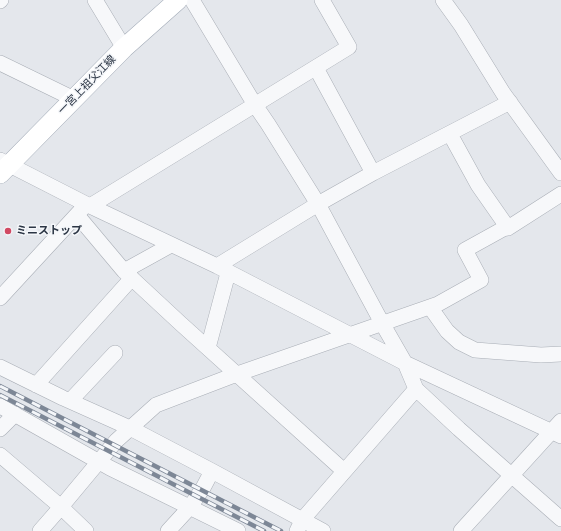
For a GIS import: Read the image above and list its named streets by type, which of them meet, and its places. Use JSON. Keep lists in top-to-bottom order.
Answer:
{
  "streets": {
    "main road": ["一宮上祖父江線"]
  },
  "places": ["ミニストップ"]
}
